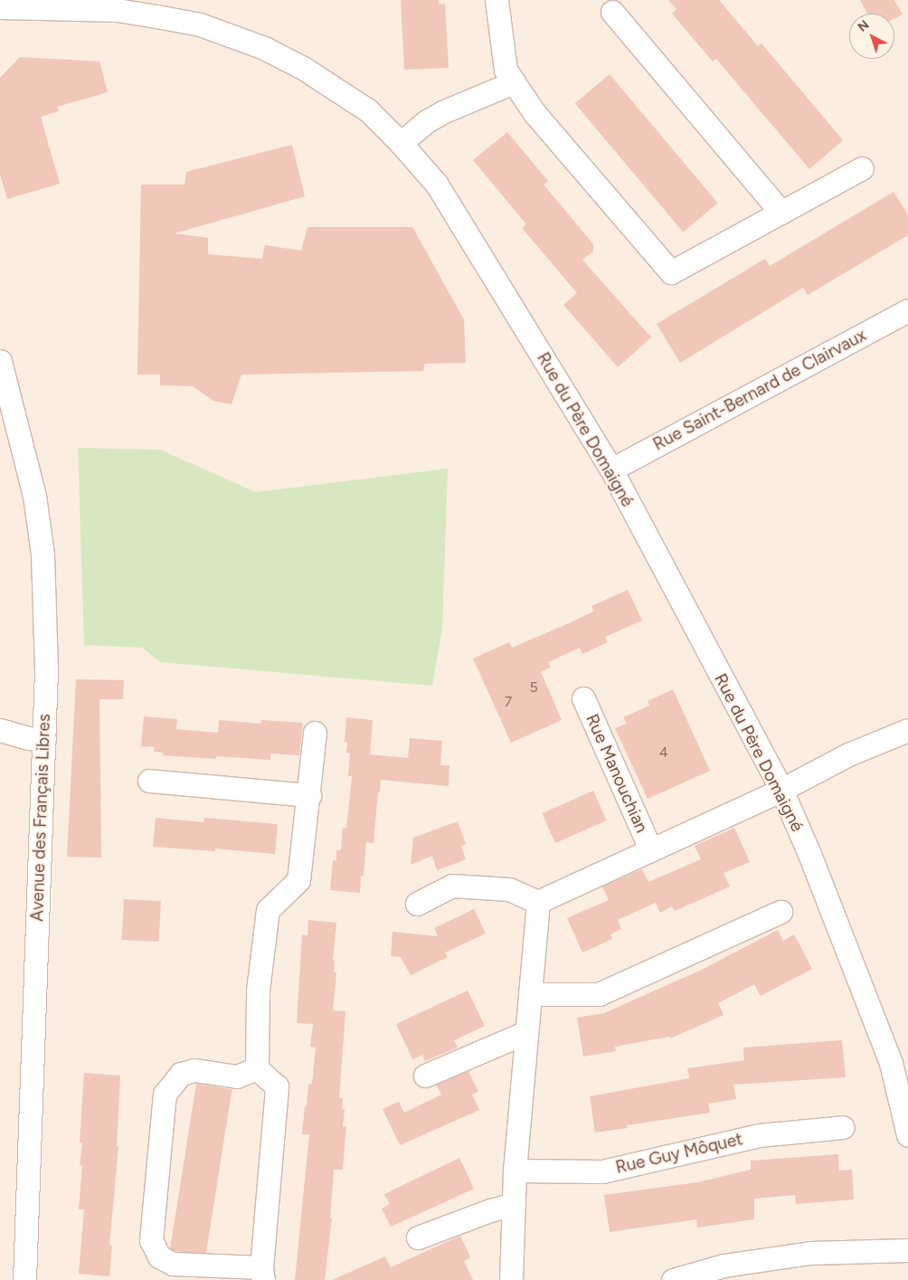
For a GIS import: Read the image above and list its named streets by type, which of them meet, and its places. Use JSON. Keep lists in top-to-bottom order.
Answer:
{
  "streets": {
    "street": [
      "Rue Saint-Bernard de Clairvaux",
      "Rue du Père Domaigné",
      "Rue Manouchian",
      "Avenue des Français Libres",
      "Rue Guy Môquet"
    ]
  },
  "crossings": [
    ["Rue Saint-Bernard de Clairvaux", "Rue du Père Domaigné"]
  ],
  "house_numbers": ["5", "7", "4"],
  "north": "top left"
}
